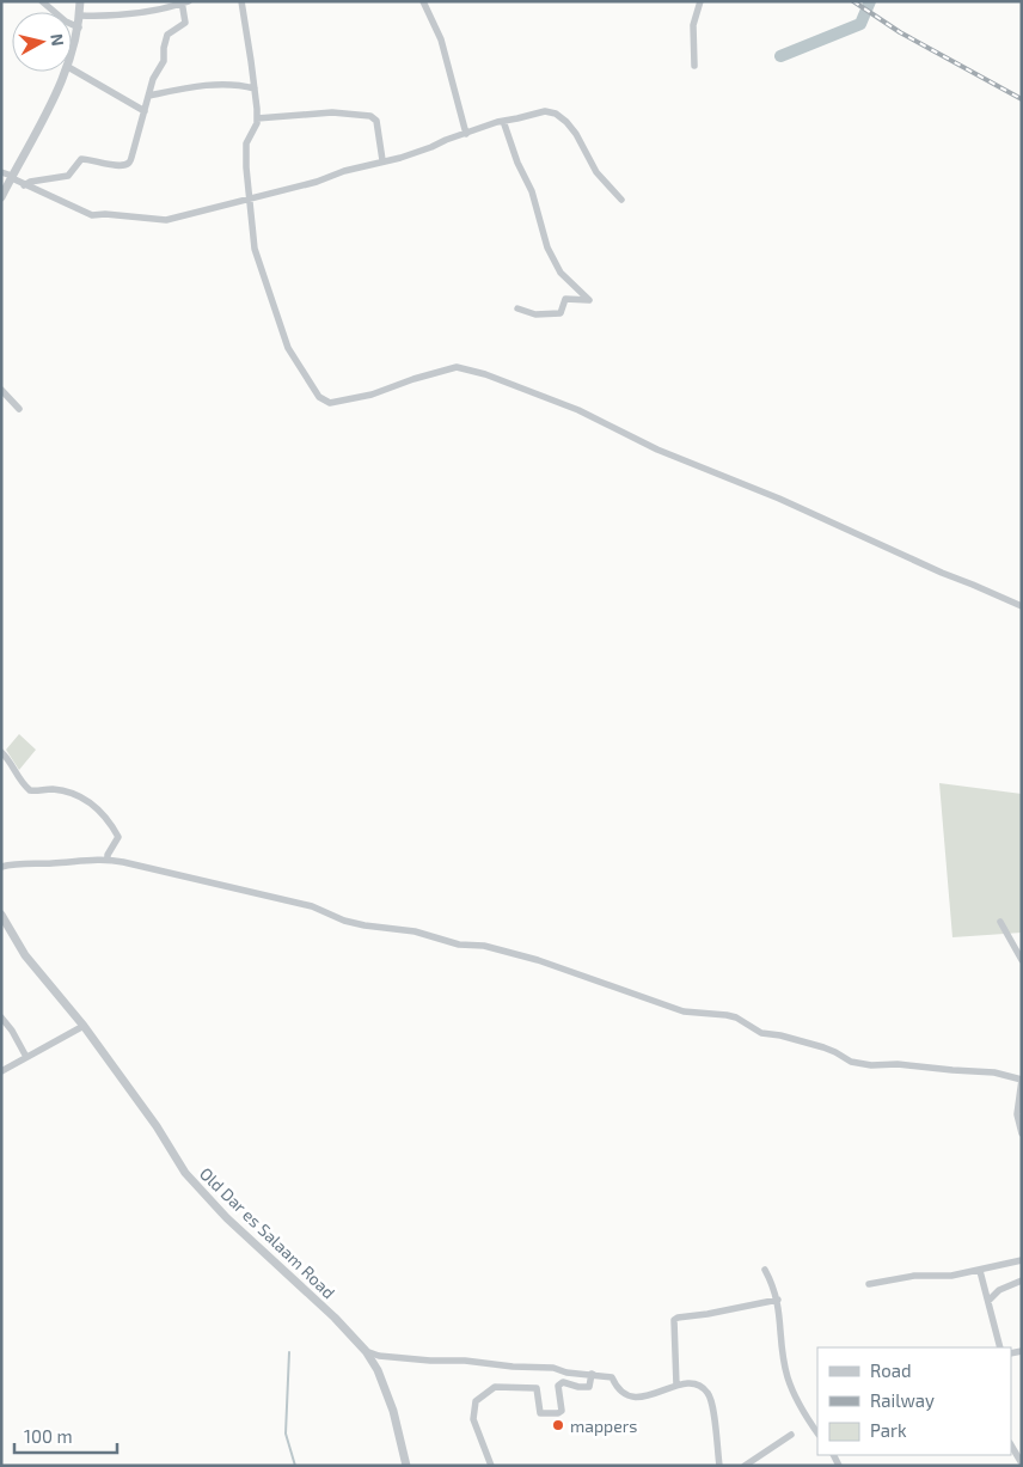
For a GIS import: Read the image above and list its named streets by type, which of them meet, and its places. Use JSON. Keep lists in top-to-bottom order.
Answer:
{
  "streets": {
    "street": ["Old Dar es Salaam Road"]
  },
  "places": ["mappers"],
  "legend": ["Road", "Railway", "Park"],
  "scale_bar": "100 m",
  "north": "right"
}
